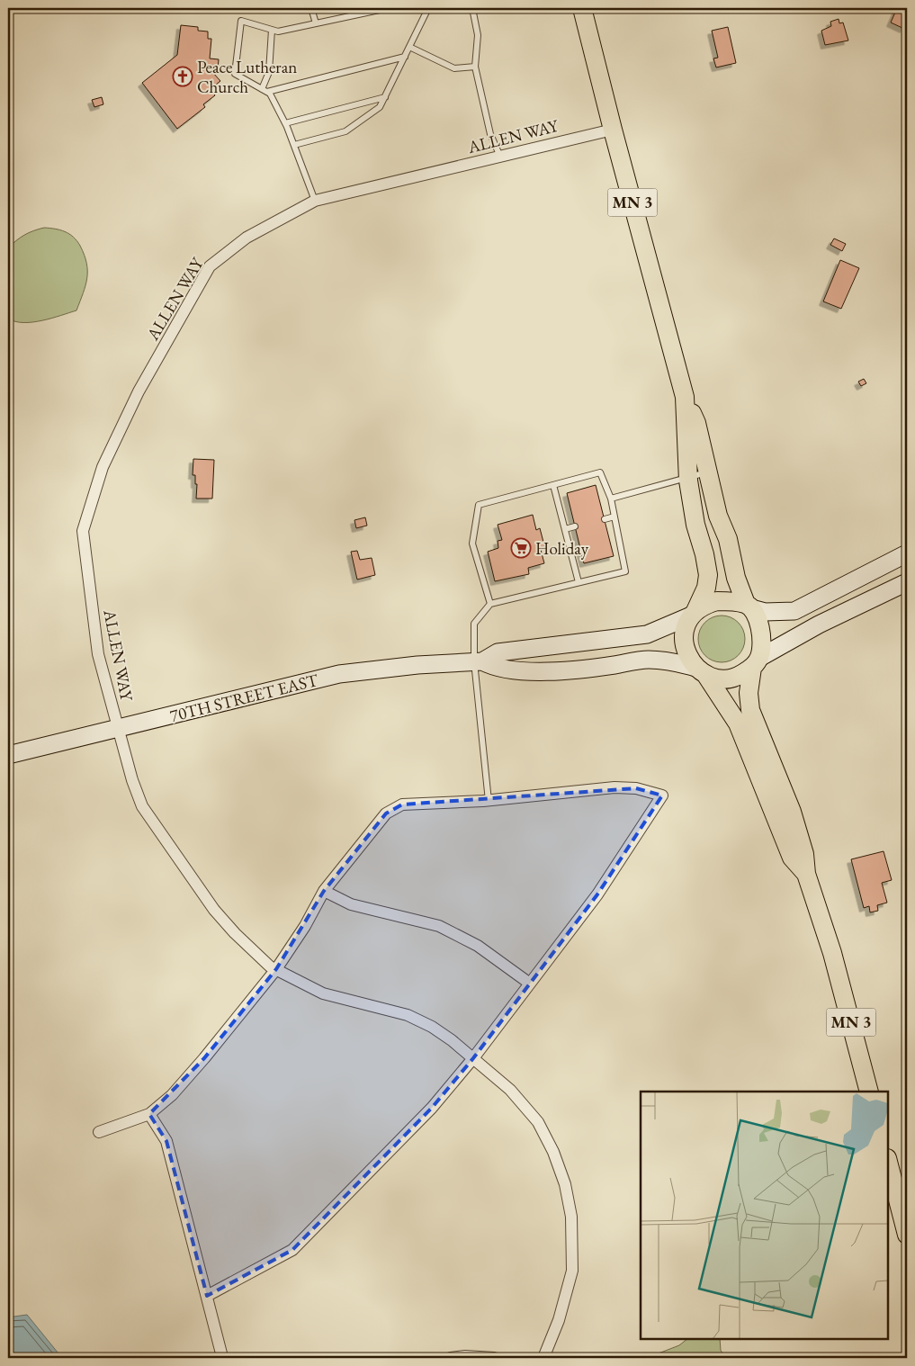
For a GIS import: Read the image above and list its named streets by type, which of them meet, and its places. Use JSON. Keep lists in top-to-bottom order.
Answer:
{
  "streets": {
    "main road": ["MN 3", "70TH STREET EAST"],
    "street": ["ALLEN WAY"]
  },
  "crossings": [
    ["ALLEN WAY", "MN 3"],
    ["ALLEN WAY", "70TH STREET EAST"],
    ["MN 3", "70TH STREET EAST"]
  ],
  "places": {
    "church": ["Peace Lutheran Church"],
    "supermarket": ["Holiday"]
  }
}
